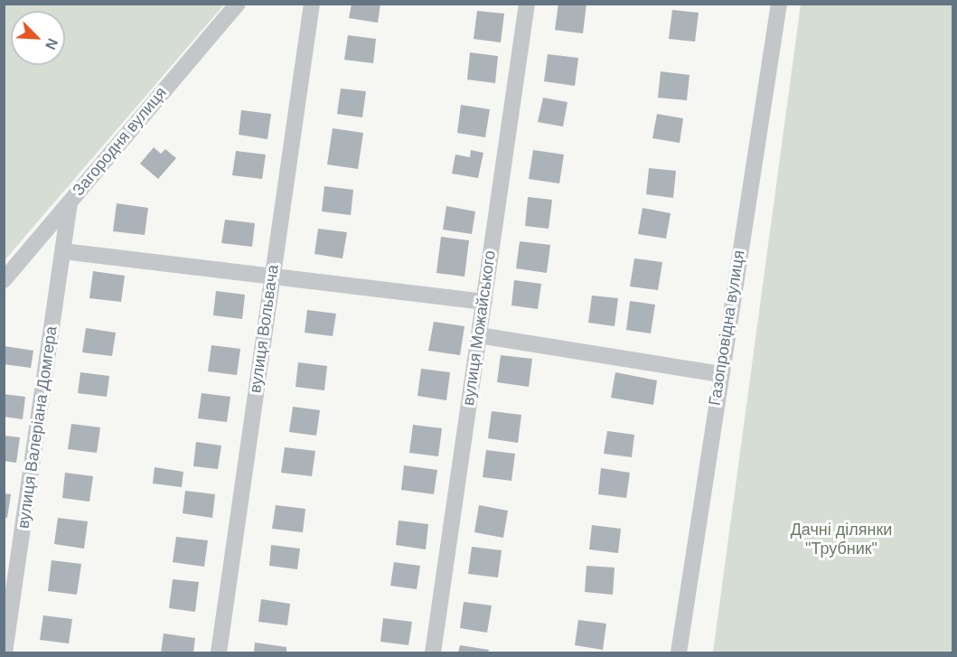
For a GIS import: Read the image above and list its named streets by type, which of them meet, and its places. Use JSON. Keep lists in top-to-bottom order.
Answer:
{
  "streets": {
    "street": [
      "Загородня вулиця",
      "вулиця Можайського",
      "Газопровідна вулиця",
      "вулиця Вольвача",
      "вулиця Валеріана Домгера"
    ]
  },
  "crossings": [
    ["Загородня вулиця", "вулиця Валеріана Домгера"]
  ],
  "parks": ["Дачні ділянки \"Трубник\""],
  "north": "bottom right"
}
